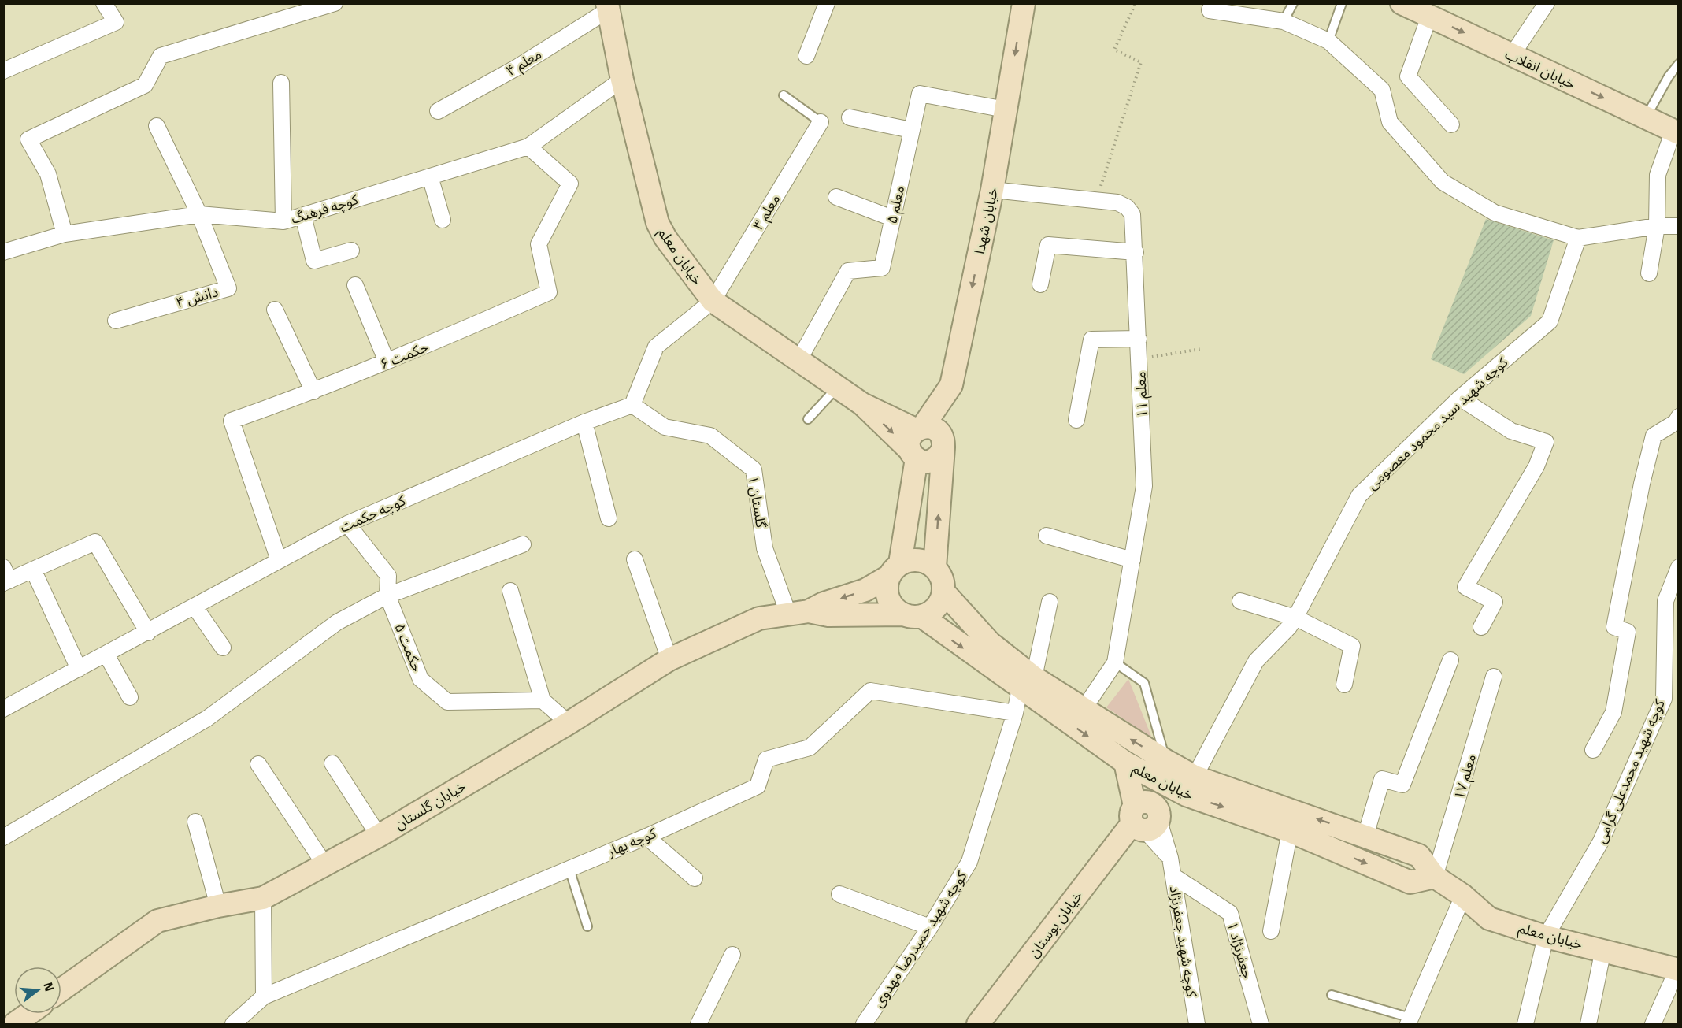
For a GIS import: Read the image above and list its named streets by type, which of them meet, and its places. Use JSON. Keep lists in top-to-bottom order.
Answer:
{
  "streets": {
    "main road": [
      "خیابان انقلاب",
      "خیابان شهدا",
      "خیابان معلم",
      "خیابان گلستان",
      "خیابان بوستان"
    ],
    "street": [
      "معلم ۴",
      "معلم ۵",
      "کوچه فرهنگ",
      "معلم ۳",
      "دانش ۴",
      "حکمت ۶",
      "معلم ۱۱",
      "کوچه شهید سید محمود معصومی",
      "گلستان ۱",
      "کوچه حکمت",
      "حکمت ۵",
      "کوچه شهید محمدعلی گرامی",
      "معلم ۱۷",
      "کوچه بهار",
      "کوچه شهید حمیدرضا مهدوی",
      "کوچه شهید جعفرنژاد",
      "جعفرنژاد ۱"
    ]
  },
  "crossings": [
    ["معلم ۴", "خیابان معلم"],
    ["معلم ۵", "خیابان شهدا"],
    ["معلم ۵", "خیابان معلم"],
    ["کوچه فرهنگ", "خیابان معلم"],
    ["کوچه فرهنگ", "دانش ۴"],
    ["کوچه فرهنگ", "حکمت ۶"],
    ["معلم ۳", "خیابان معلم"],
    ["خیابان شهدا", "خیابان معلم"],
    ["خیابان شهدا", "معلم ۱۱"],
    ["خیابان معلم", "معلم ۱۱"],
    ["خیابان معلم", "کوچه شهید سید محمود معصومی"],
    ["خیابان معلم", "کوچه شهید محمدعلی گرامی"],
    ["خیابان معلم", "معلم ۱۷"],
    ["خیابان معلم", "خیابان بوستان"],
    ["خیابان معلم", "کوچه شهید حمیدرضا مهدوی"],
    ["حکمت ۶", "کوچه حکمت"],
    ["کوچه شهید سید محمود معصومی", "خیابان بوستان"],
    ["گلستان ۱", "کوچه حکمت"],
    ["گلستان ۱", "خیابان گلستان"],
    ["کوچه حکمت", "حکمت ۵"],
    ["کوچه بهار", "کوچه شهید حمیدرضا مهدوی"],
    ["خیابان بوستان", "کوچه شهید جعفرنژاد"],
    ["کوچه شهید جعفرنژاد", "جعفرنژاد ۱"]
  ],
  "one_way": ["خیابان انقلاب", "خیابان شهدا"],
  "north": "right"
}
